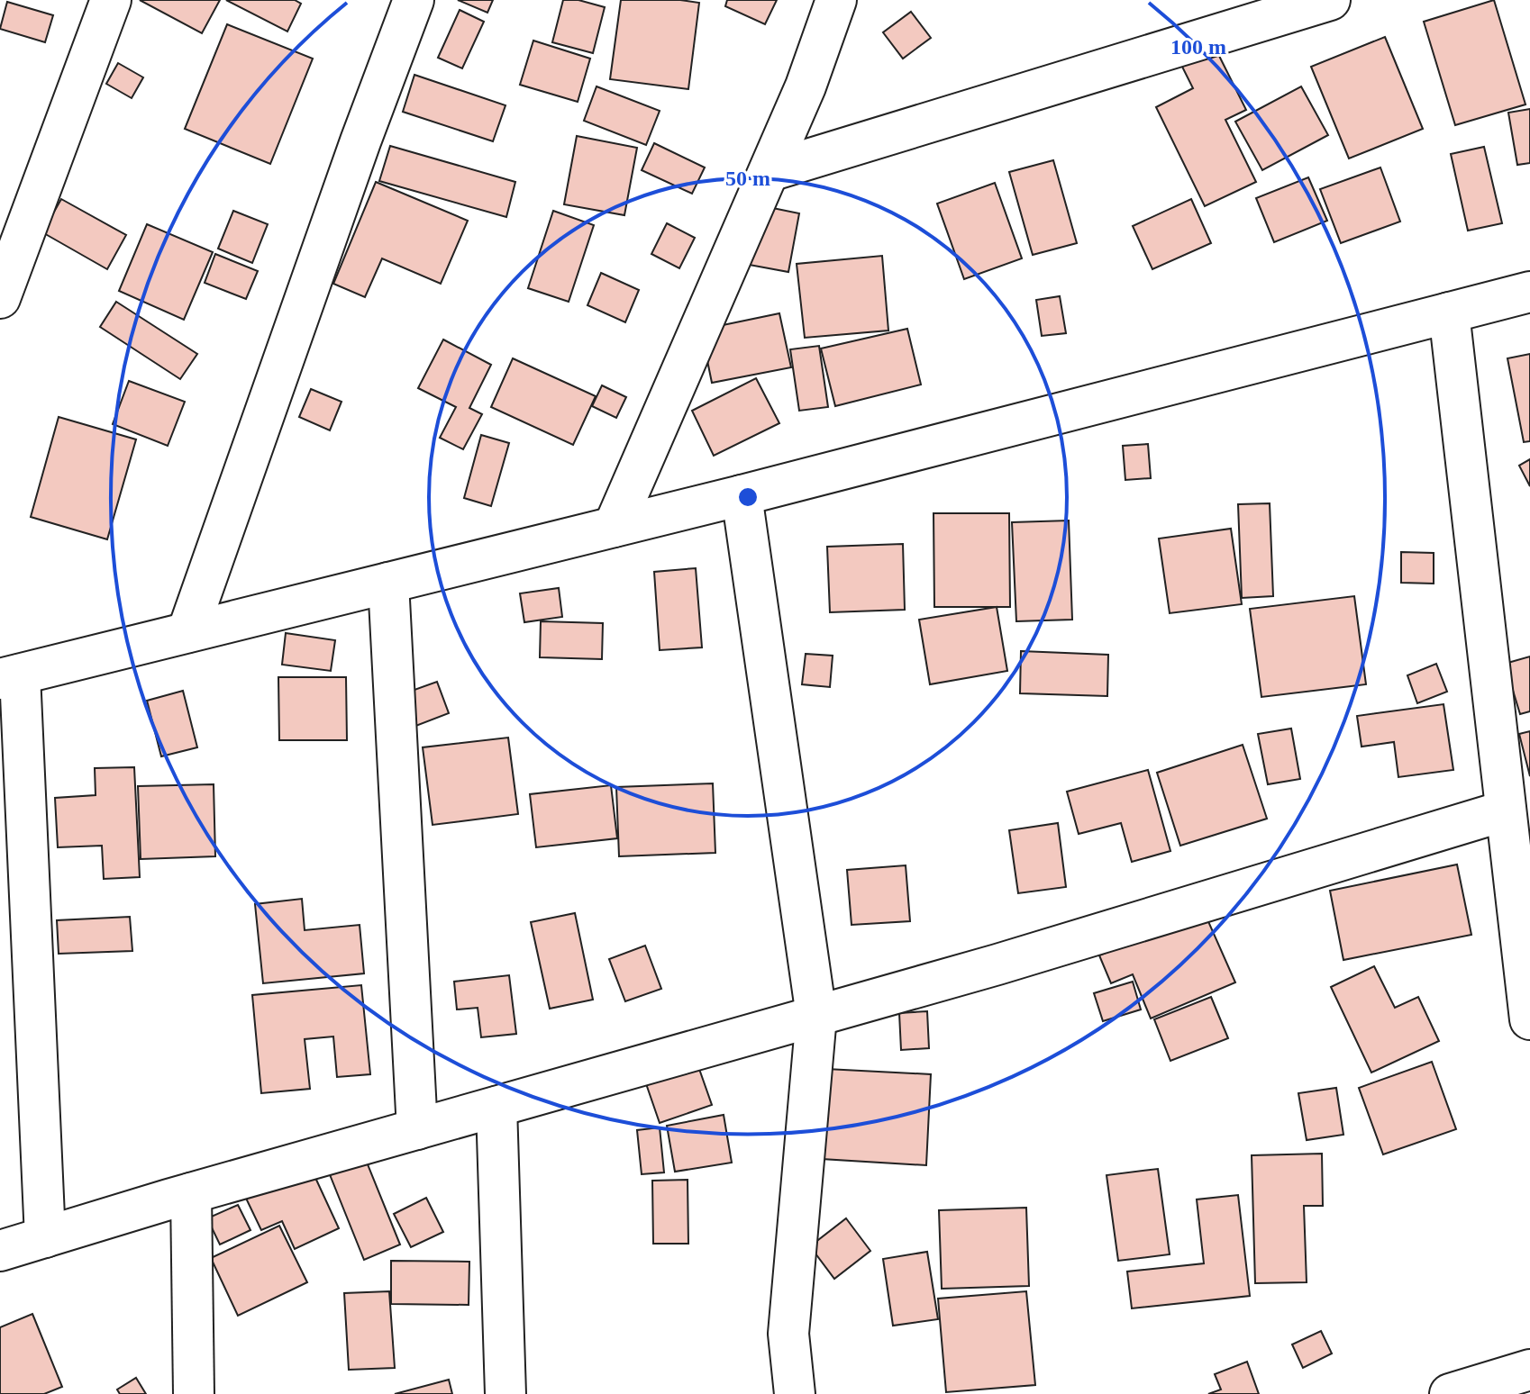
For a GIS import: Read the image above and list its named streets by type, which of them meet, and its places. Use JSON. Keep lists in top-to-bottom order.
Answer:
{
  "rings": ["100 m", "50 m"]
}
